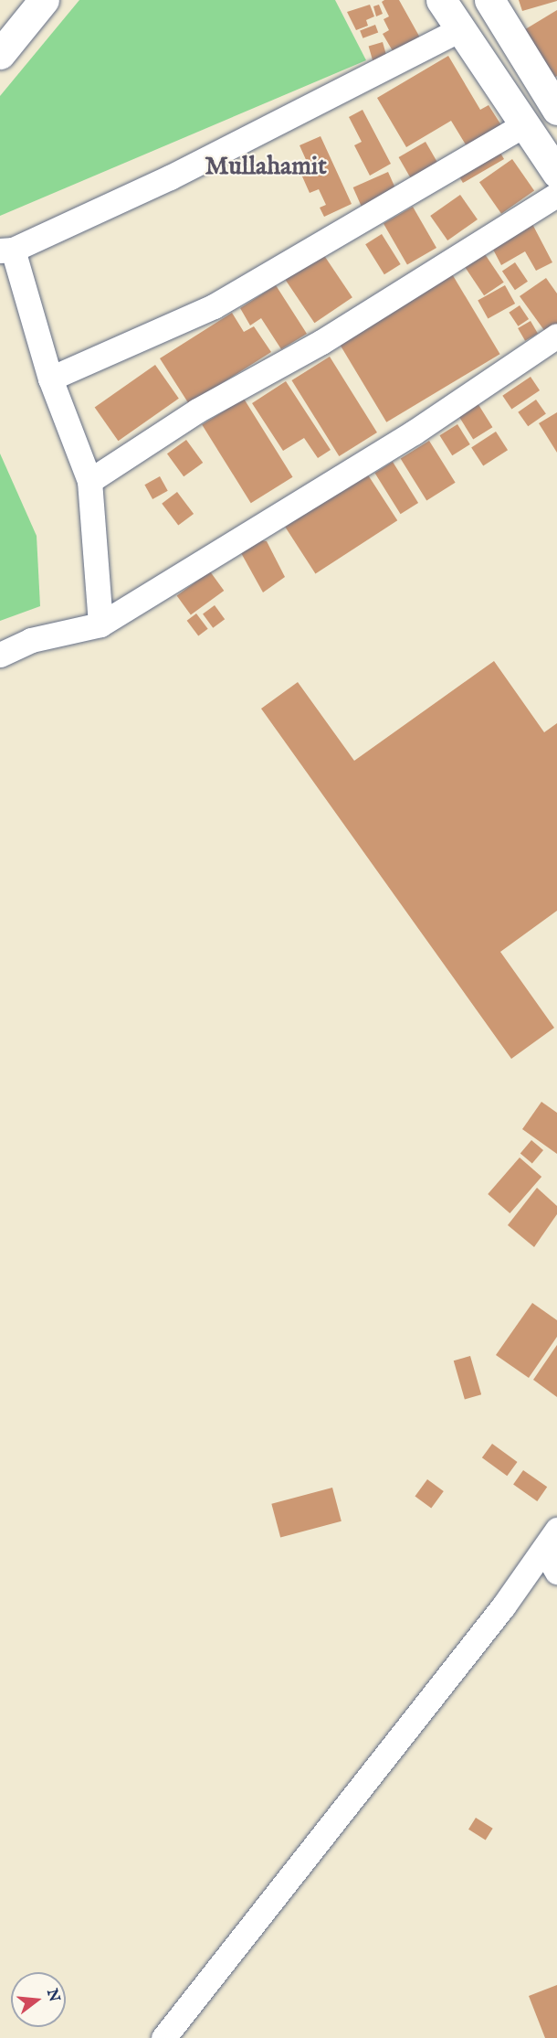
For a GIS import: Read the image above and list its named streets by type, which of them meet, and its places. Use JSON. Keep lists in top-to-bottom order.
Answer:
{
  "districts": ["Mullahamit"],
  "north": "right"
}
